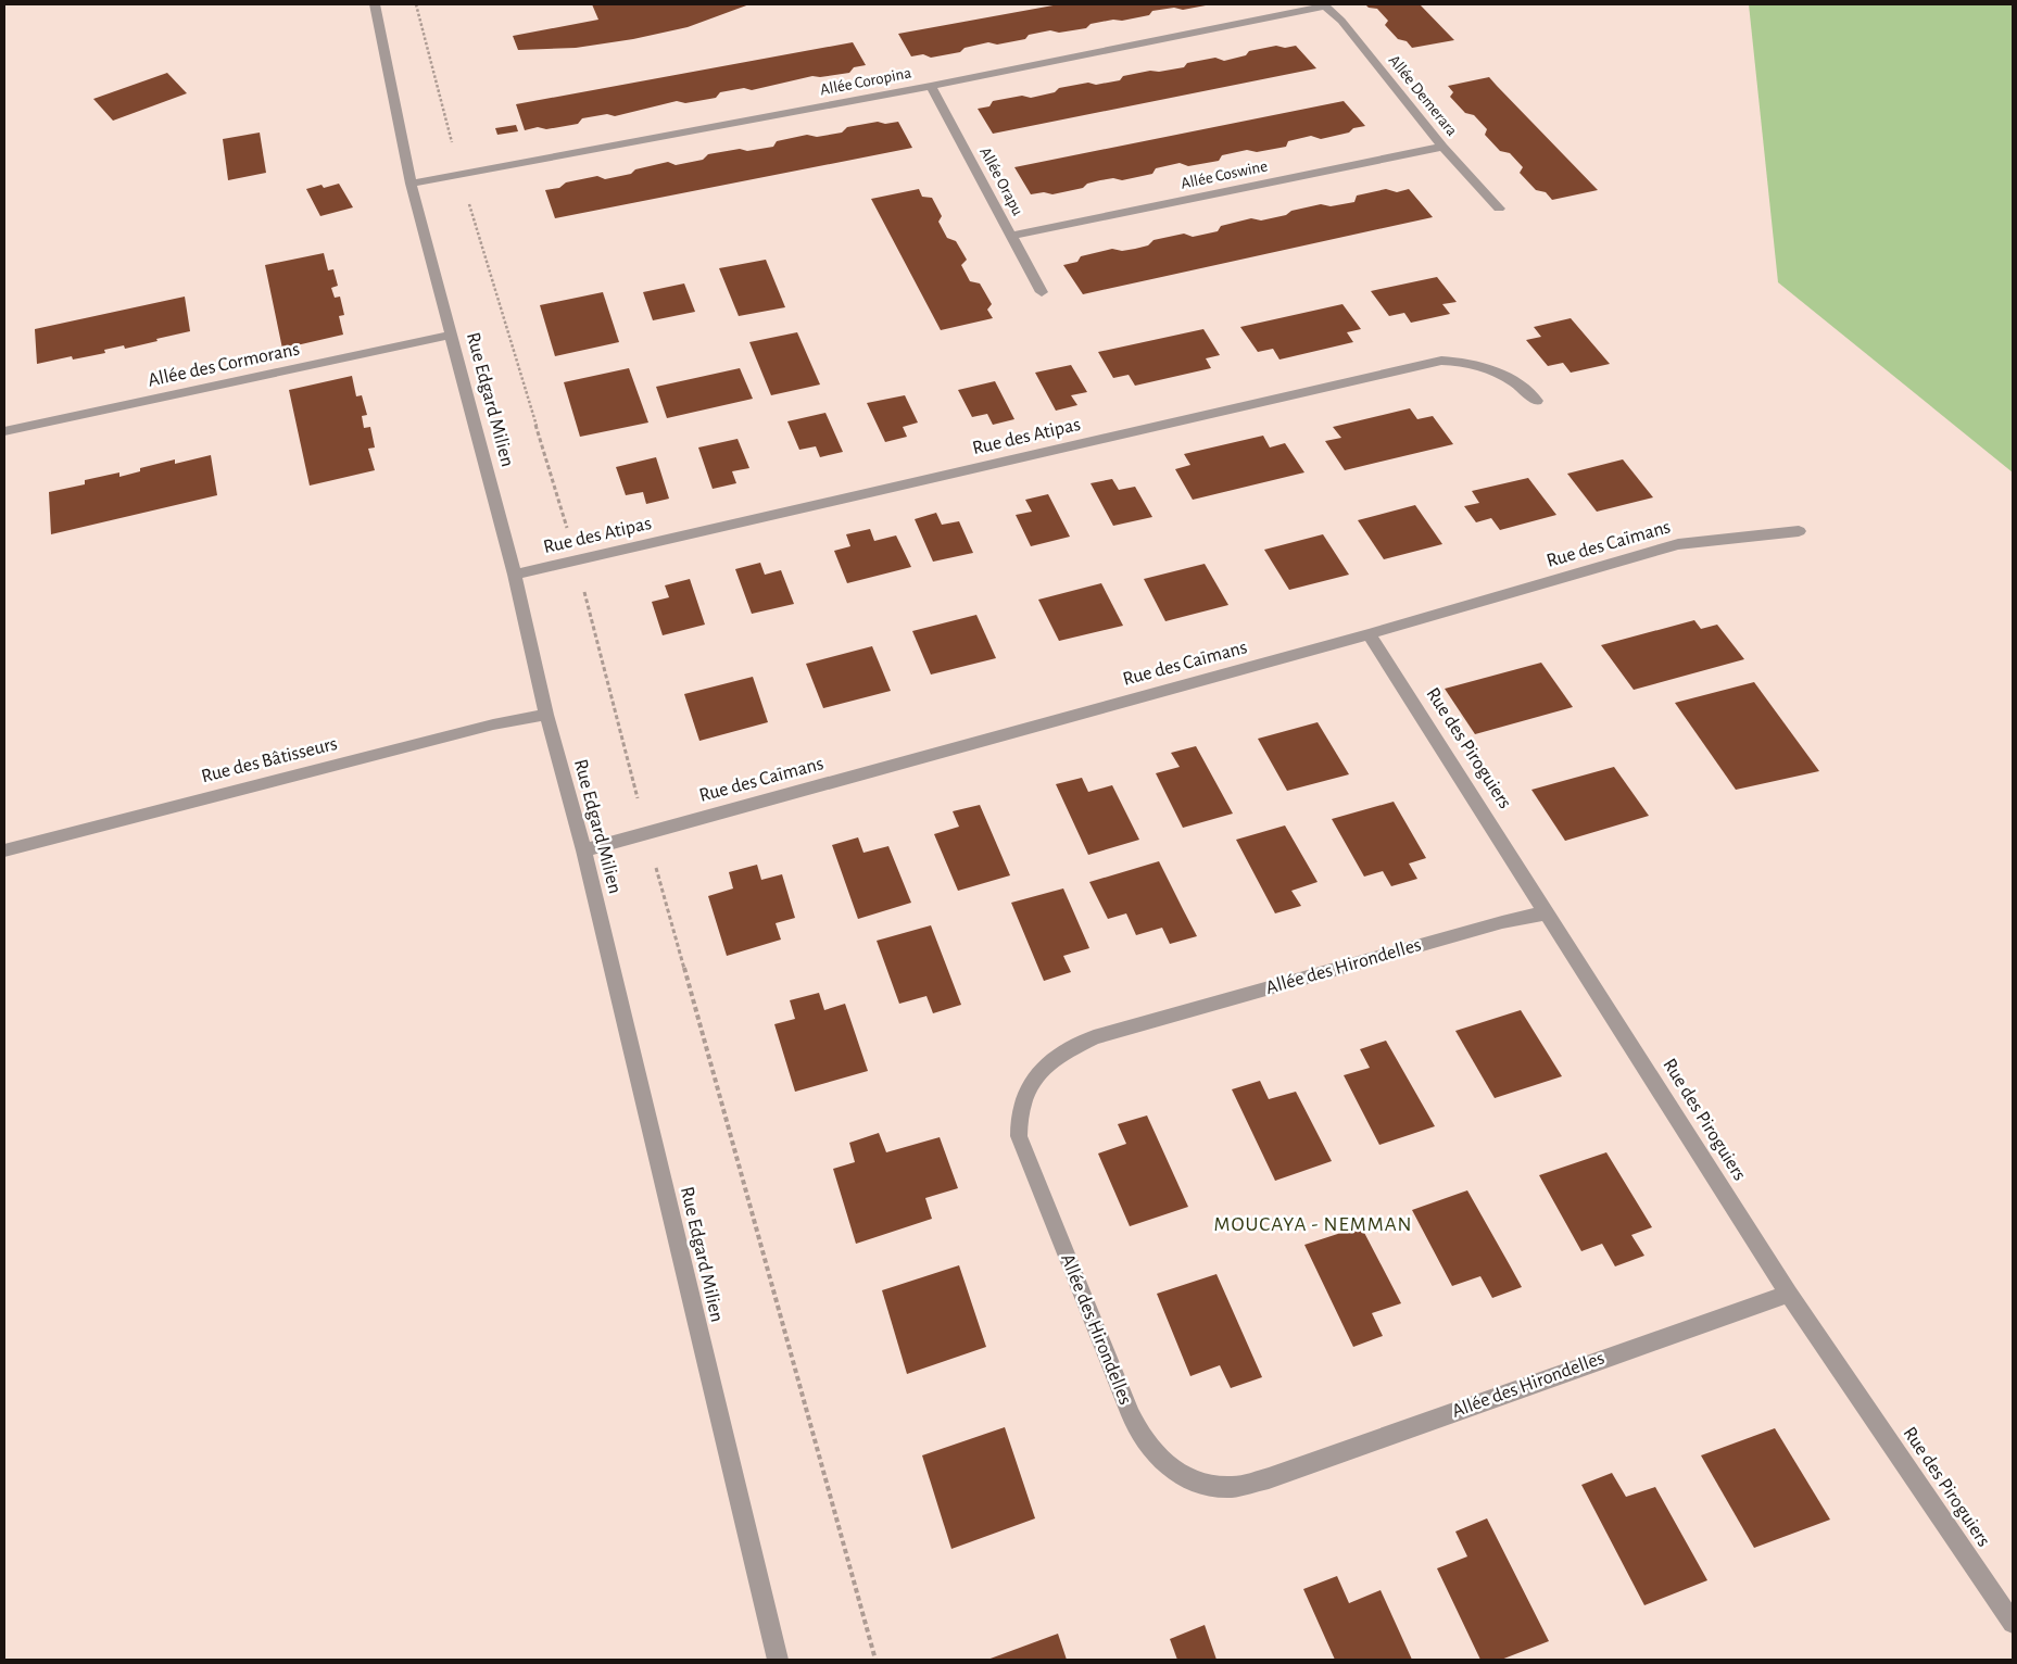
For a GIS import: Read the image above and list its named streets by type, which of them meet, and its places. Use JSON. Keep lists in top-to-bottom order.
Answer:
{
  "streets": {
    "street": [
      "Allée Coropina",
      "Allée Demerara",
      "Allée Coswine",
      "Allée Orapu",
      "Allée des Cormorans",
      "Rue Edgard Milien",
      "Rue des Atipas",
      "Rue des Caïmans",
      "Rue des Piroguiers",
      "Rue des Bâtisseurs",
      "Allée des Hirondelles"
    ]
  },
  "crossings": [
    ["Allée Coropina", "Allée Demerara"],
    ["Allée Coropina", "Allée Orapu"],
    ["Allée Coropina", "Rue Edgard Milien"],
    ["Allée Demerara", "Allée Coswine"],
    ["Allée Coswine", "Allée Orapu"],
    ["Allée des Cormorans", "Rue Edgard Milien"],
    ["Rue Edgard Milien", "Rue des Atipas"],
    ["Rue Edgard Milien", "Rue des Caïmans"],
    ["Rue Edgard Milien", "Rue des Bâtisseurs"],
    ["Rue des Caïmans", "Rue des Piroguiers"],
    ["Rue des Piroguiers", "Allée des Hirondelles"]
  ],
  "districts": ["MOUCAYA - NEMMAN"]
}
